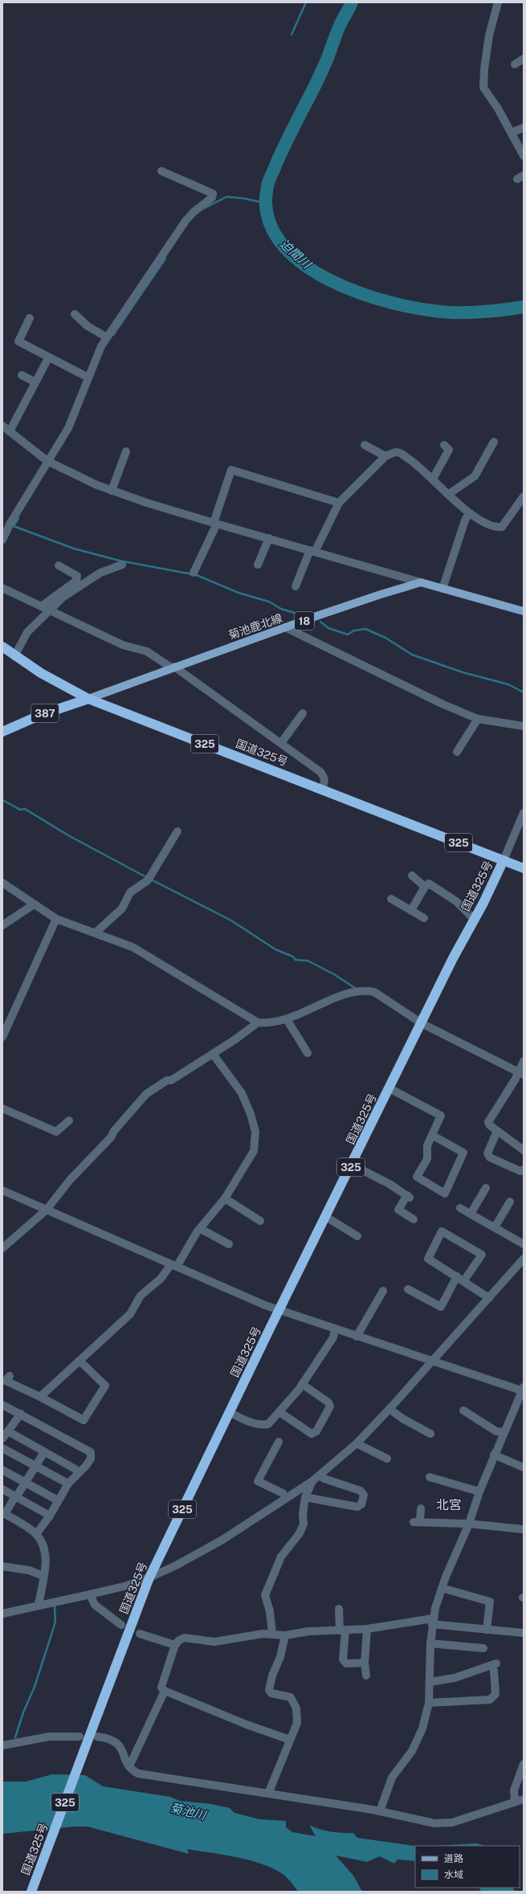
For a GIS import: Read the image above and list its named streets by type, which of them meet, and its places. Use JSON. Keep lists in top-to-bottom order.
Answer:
{
  "streets": {
    "highway": ["387", "325", "国道325号"],
    "main road": ["18", "菊池鹿北線"]
  },
  "crossings": [
    ["菊池鹿北線", "387"],
    ["菊池鹿北線", "国道325号"],
    ["387", "国道325号"]
  ],
  "districts": ["北宮"],
  "water": ["迫間川", "菊池川"],
  "legend": ["道路", "水域"]
}
